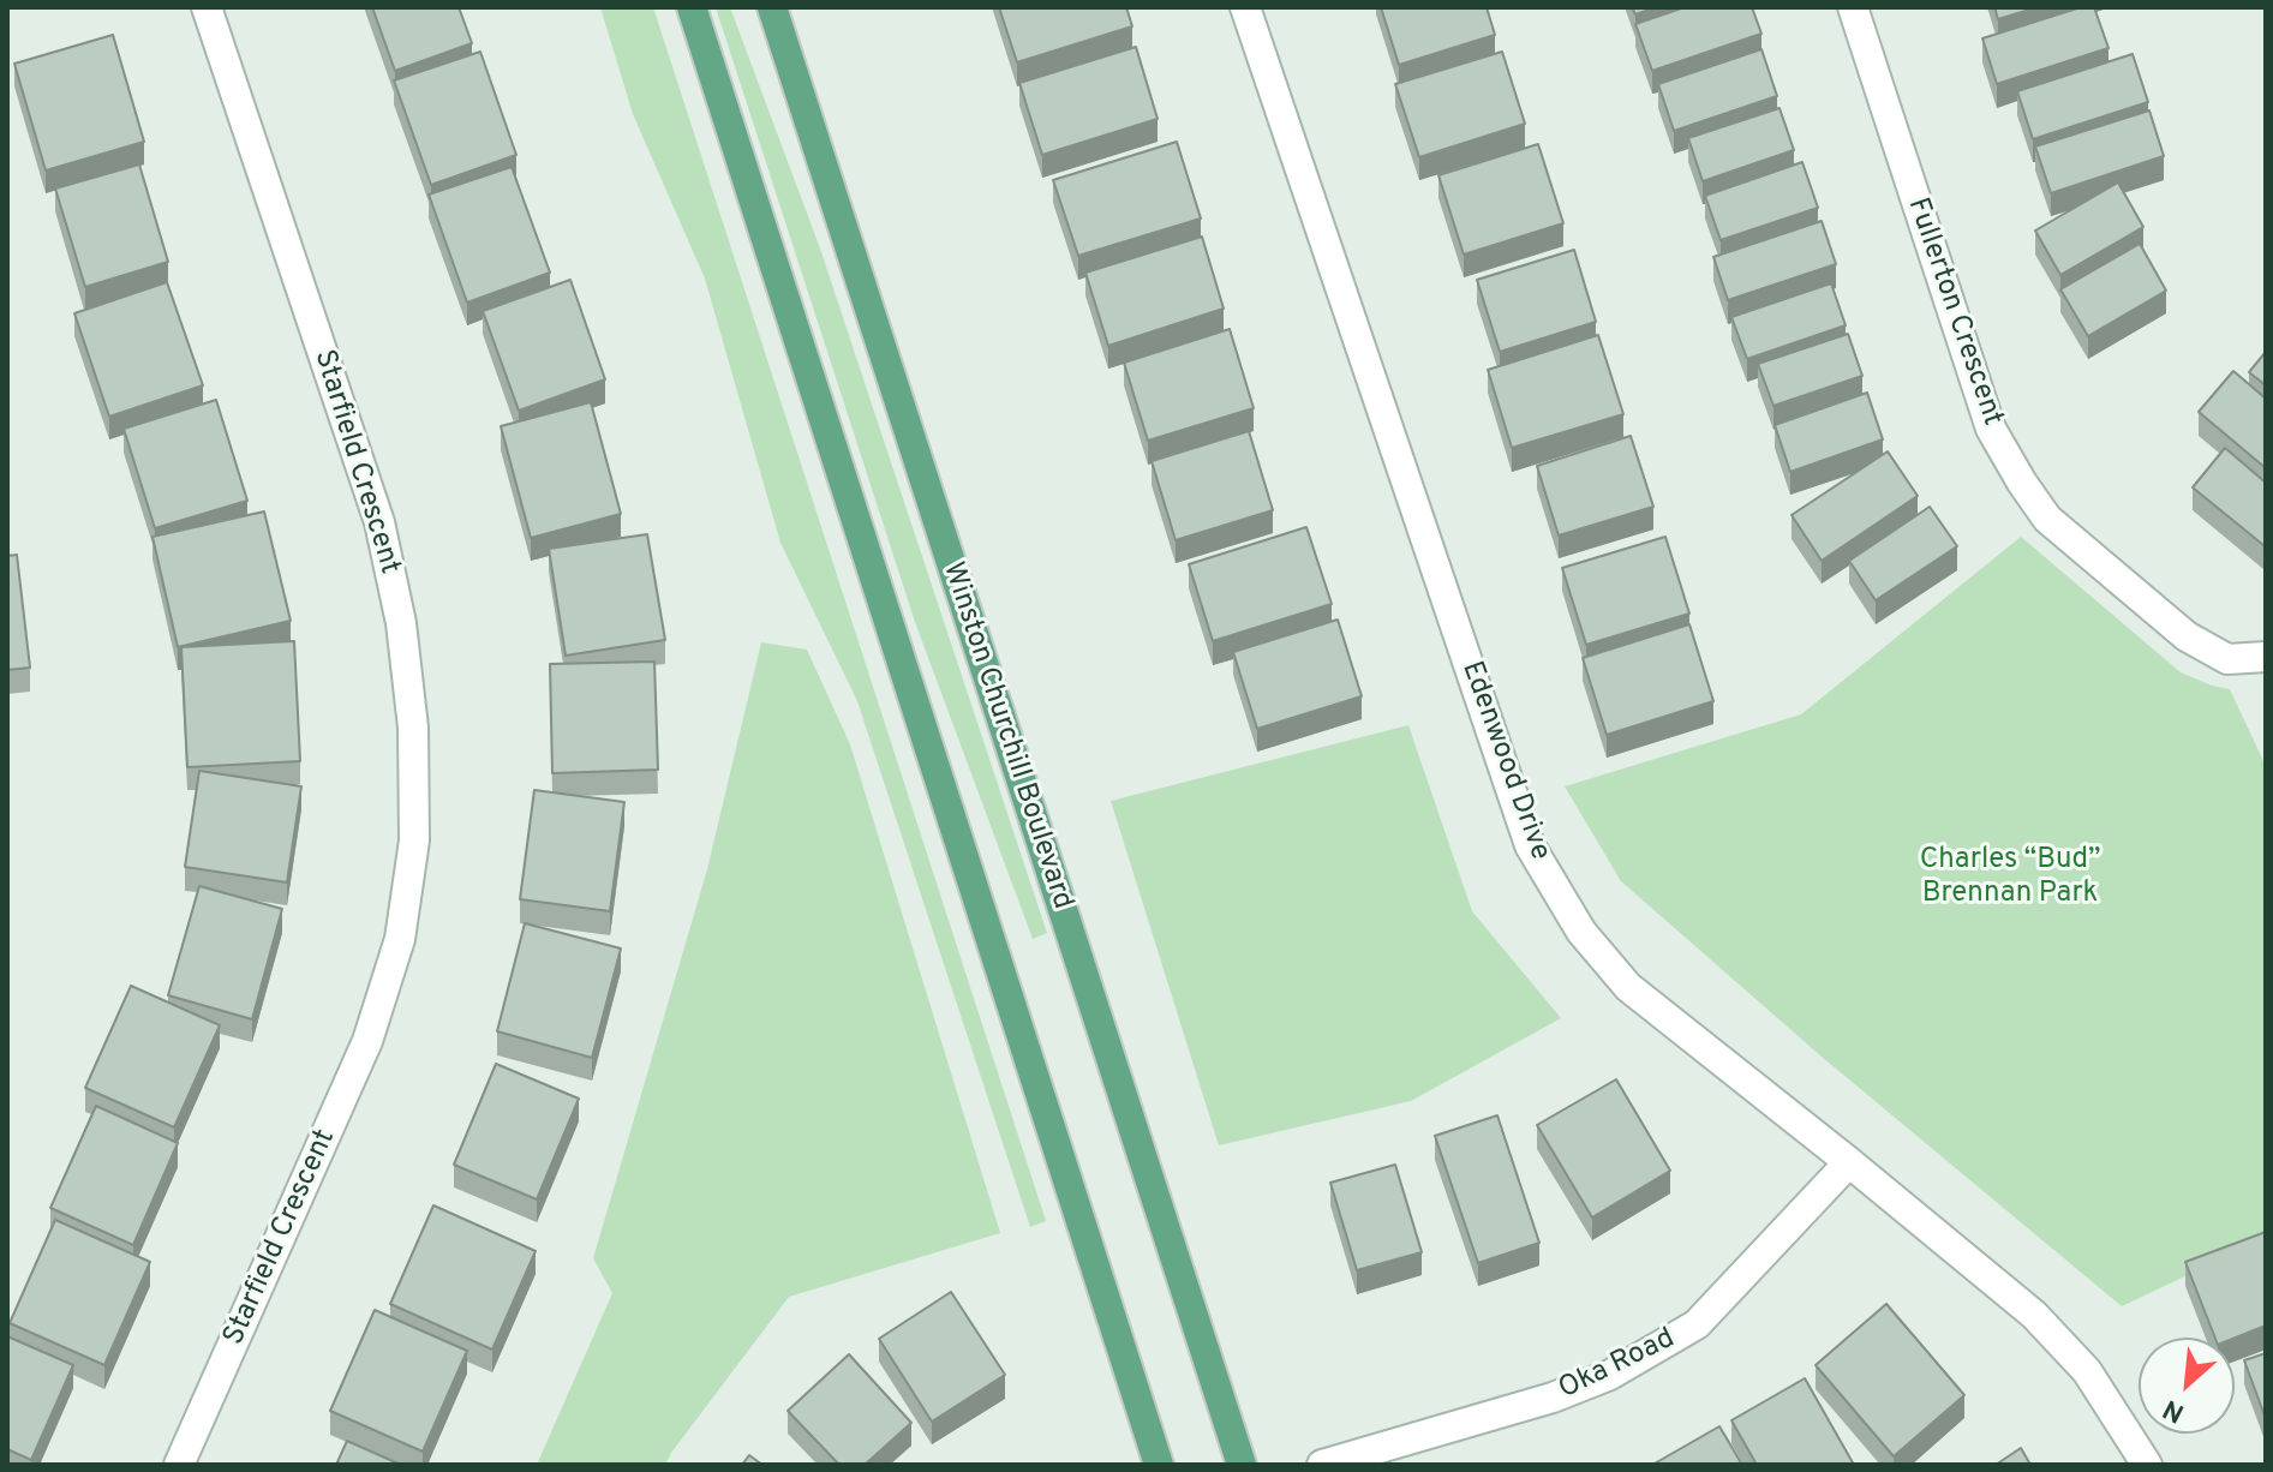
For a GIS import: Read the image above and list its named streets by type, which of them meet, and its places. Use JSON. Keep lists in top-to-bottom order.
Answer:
{
  "streets": {
    "main road": ["Winston Churchill Boulevard"],
    "street": [
      "Fullerton Crescent",
      "Starfield Crescent",
      "Edenwood Drive",
      "Oka Road"
    ]
  },
  "crossings": [
    ["Edenwood Drive", "Oka Road"]
  ],
  "parks": ["Charles “Bud” Brennan Park"],
  "north": "bottom left"
}
